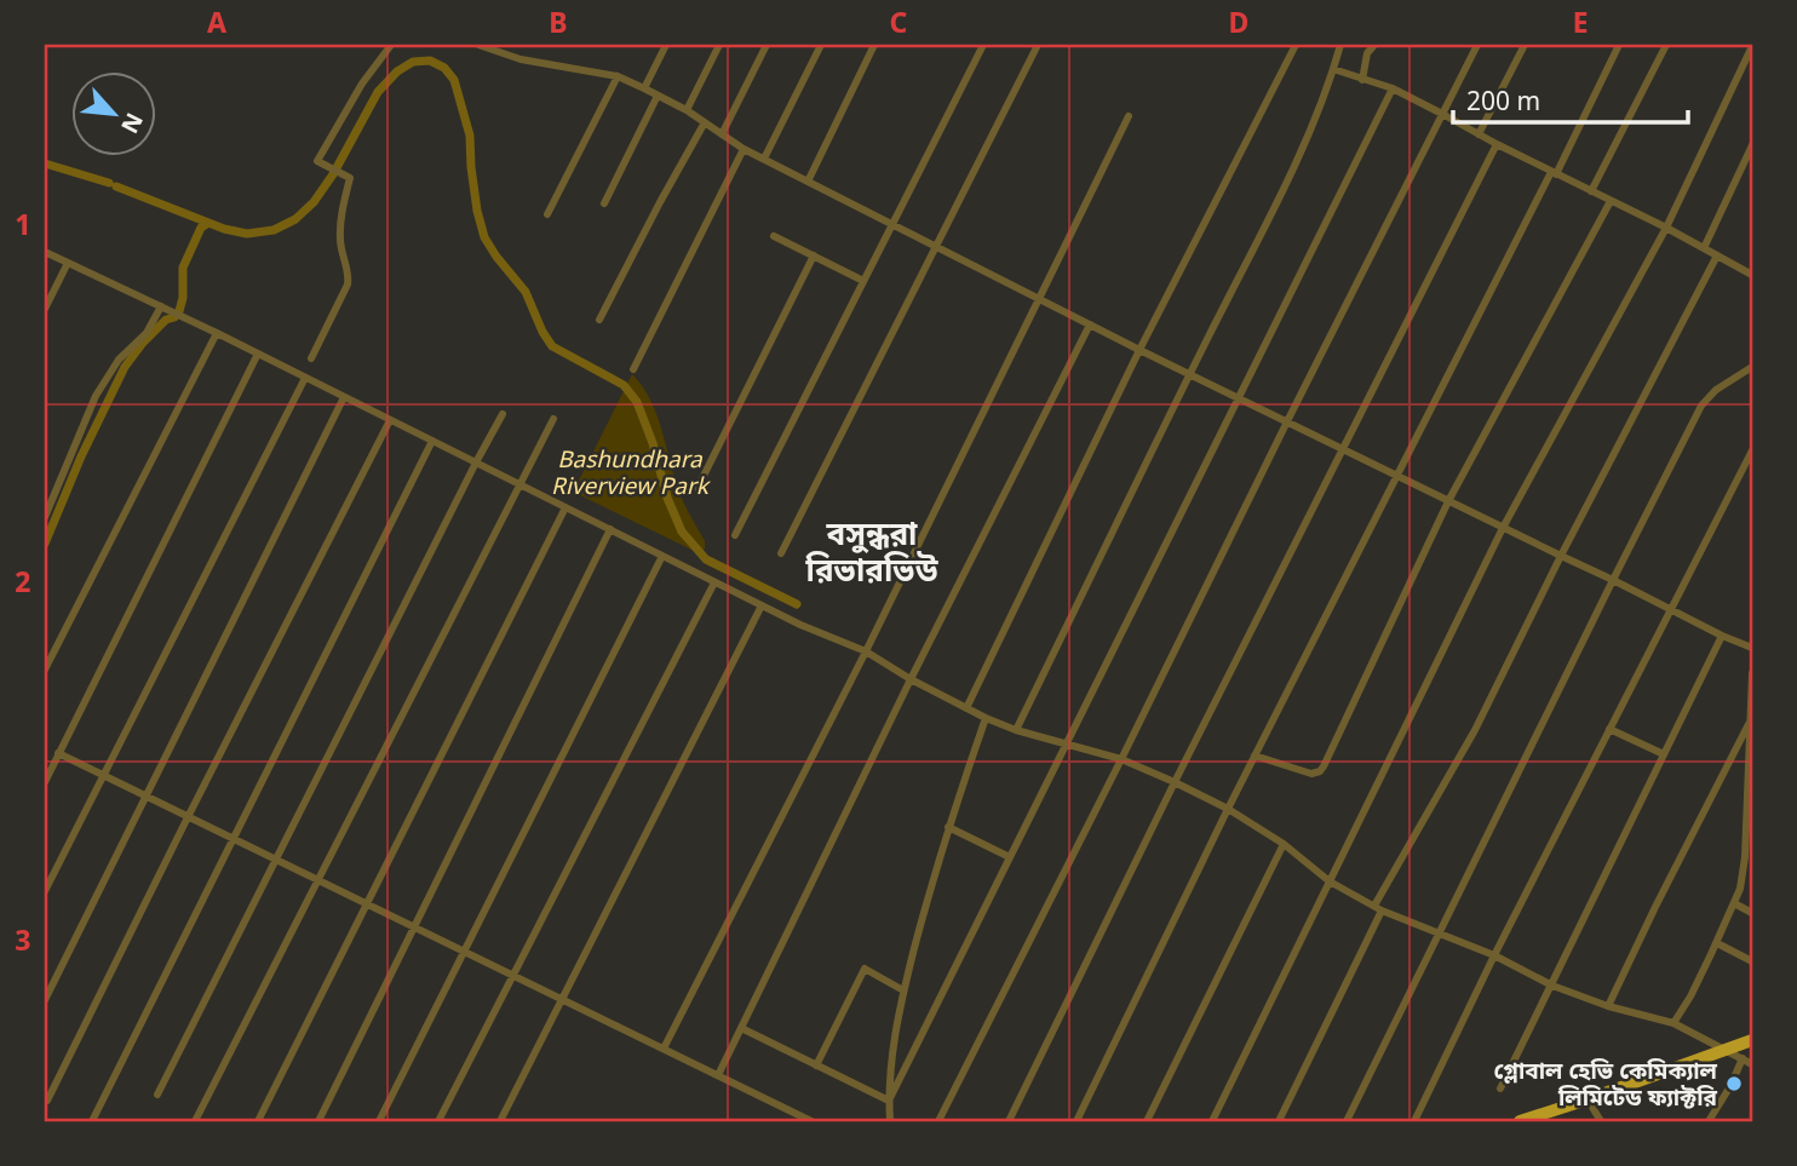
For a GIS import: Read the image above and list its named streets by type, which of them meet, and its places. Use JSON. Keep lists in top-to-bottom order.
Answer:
{
  "districts": ["বসুন্ধরা রিভারভিউ"],
  "parks": ["Bashundhara Riverview Park"],
  "places": ["গ্লোবাল হেভি কেমিক্যাল লিমিটেড ফ্যাক্টরি"],
  "scale_bar": "200 m",
  "north": "bottom right",
  "grid": {
    "columns": [
      "A",
      "B",
      "C",
      "D",
      "E"
    ],
    "rows": ["1", "2", "3"]
  }
}
